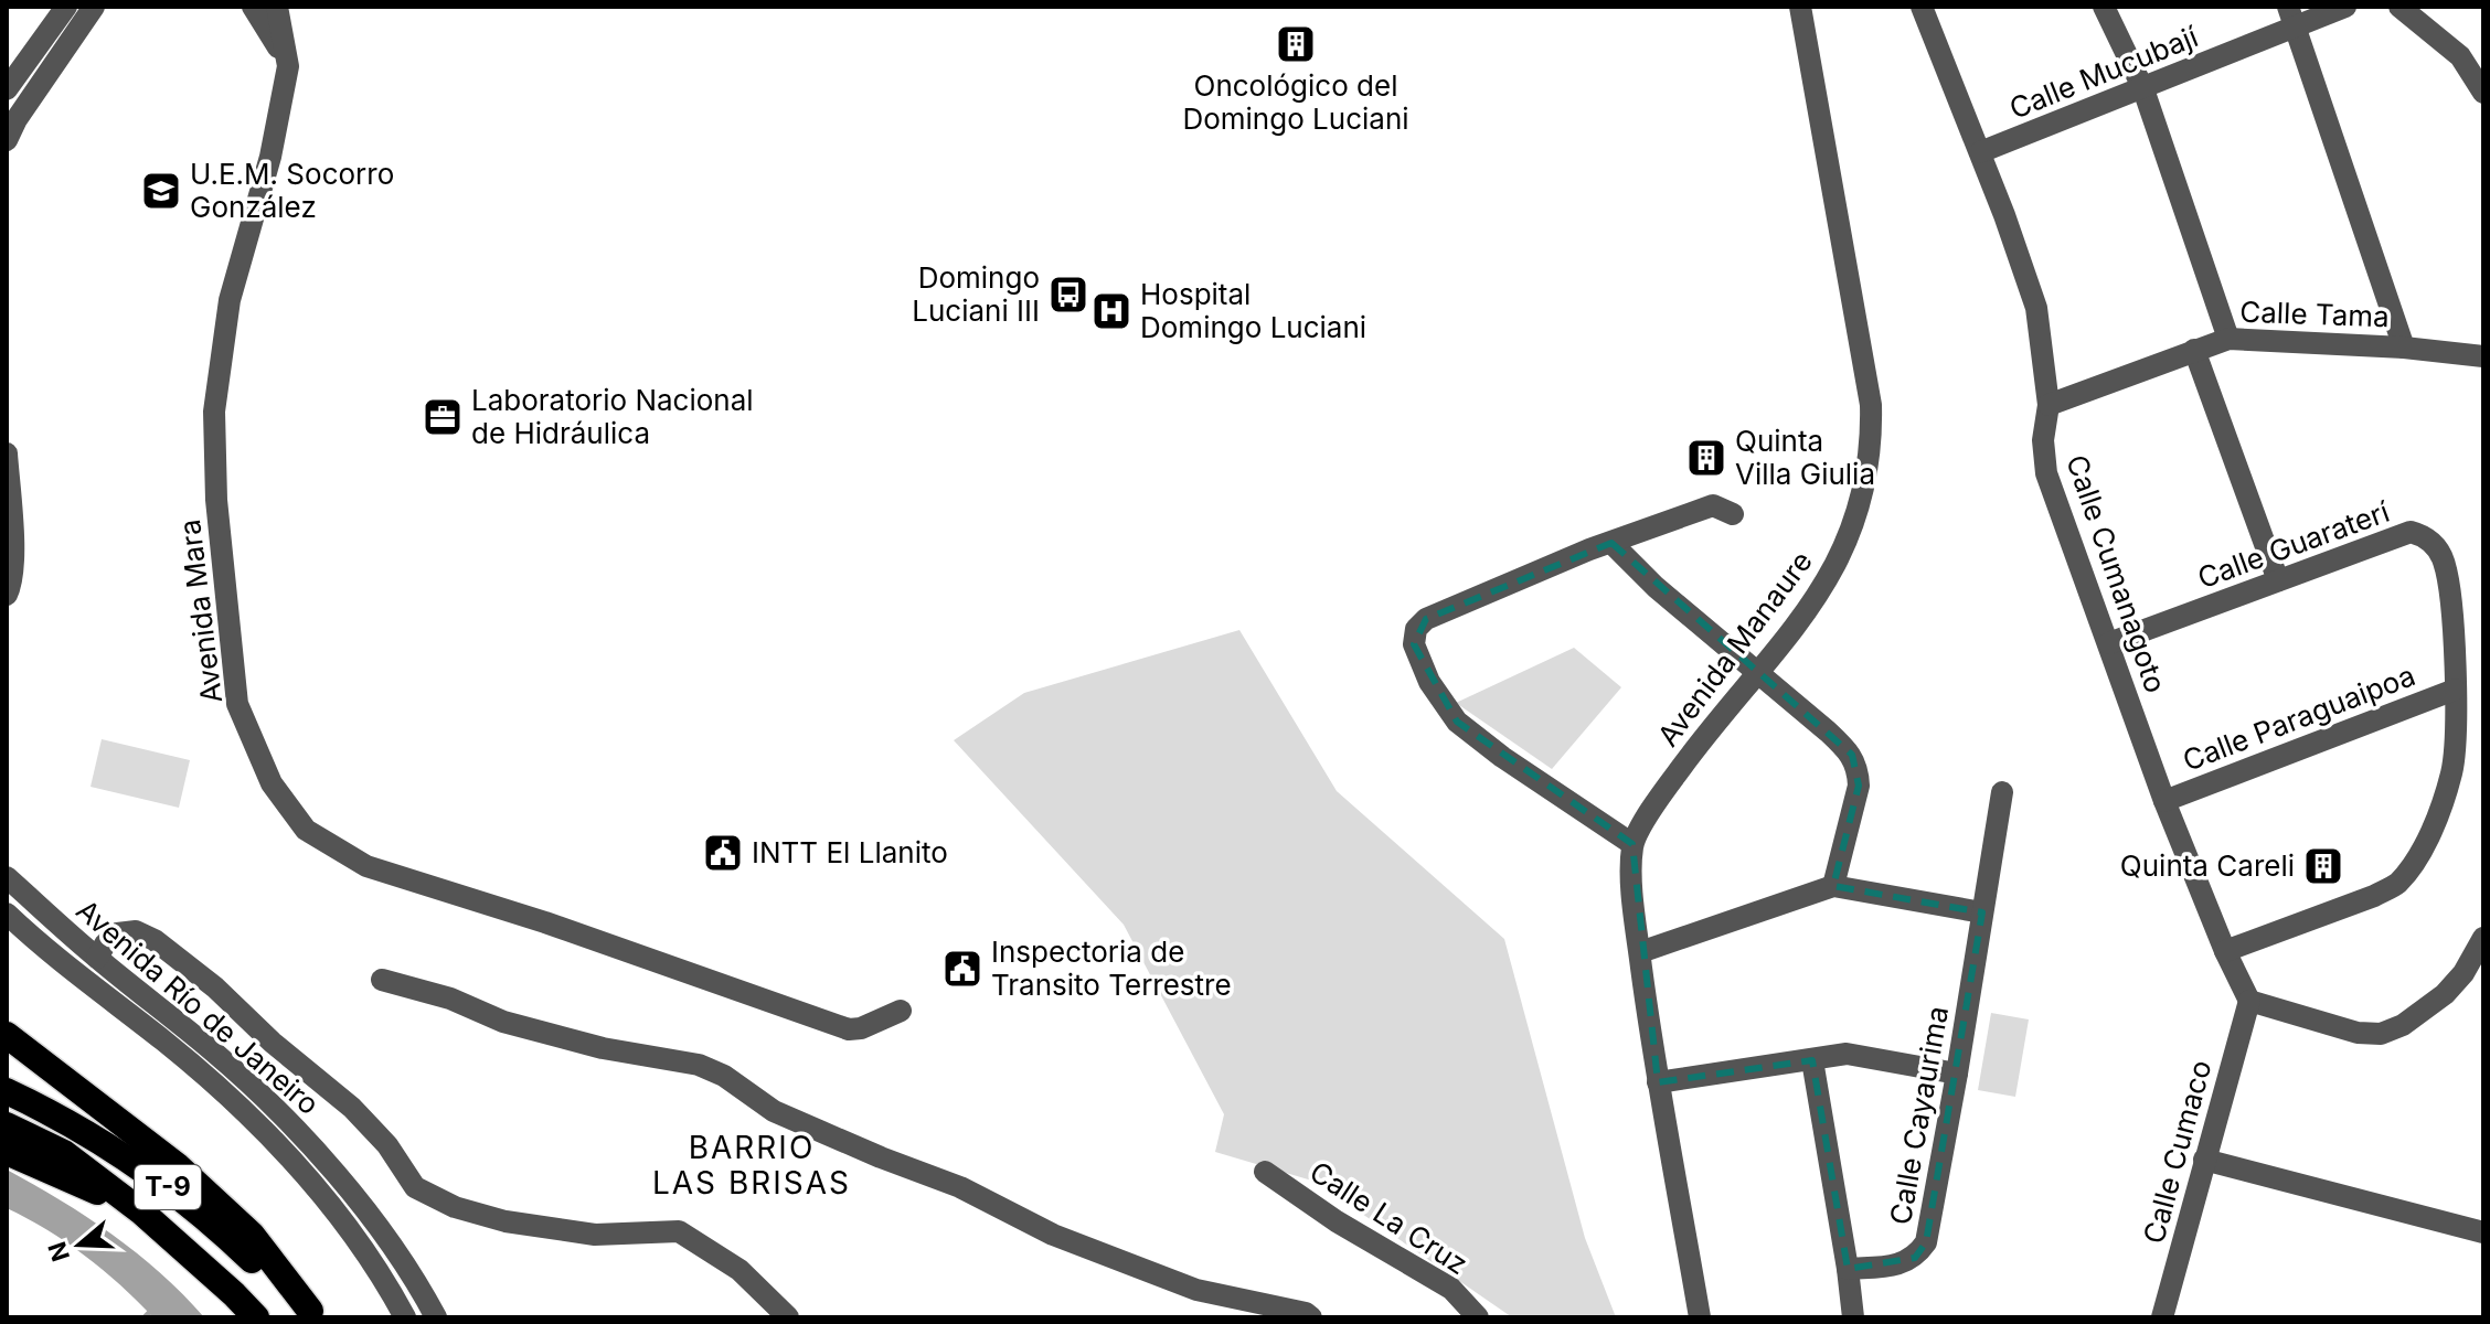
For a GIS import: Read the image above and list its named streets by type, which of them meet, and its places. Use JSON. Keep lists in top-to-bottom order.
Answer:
{
  "streets": {
    "highway": ["T-9"],
    "street": [
      "Calle Mucubají",
      "Calle Tama",
      "Calle Guaraterí",
      "Calle Cumanagoto",
      "Avenida Mara",
      "Avenida Manaure",
      "Calle Paraguaipoa",
      "Avenida Río de Janeiro",
      "Calle Cayaurima",
      "Calle Cumaco",
      "Calle La Cruz"
    ]
  },
  "crossings": [
    ["Calle Mucubají", "Calle Cumanagoto"],
    ["Calle Tama", "Calle Cumanagoto"],
    ["Calle Guaraterí", "Calle Cumanagoto"],
    ["Calle Guaraterí", "Calle Paraguaipoa"],
    ["Calle Cumanagoto", "Calle Paraguaipoa"],
    ["Calle Cumanagoto", "Calle Cumaco"]
  ],
  "districts": ["BARRIO LAS BRISAS"],
  "places": {
    "building": ["Oncológico del Domingo Luciani", "Quinta Villa Giulia", "Quinta Careli"],
    "school or university": ["U.E.M. Socorro González"],
    "bus stop": ["Domingo Luciani III"],
    "hospital": ["Hospital Domingo Luciani"],
    "office": ["Laboratorio Nacional de Hidráulica"],
    "public building": ["INTT El Llanito", "Inspectoria de Transito Terrestre"]
  },
  "north": "left"
}
